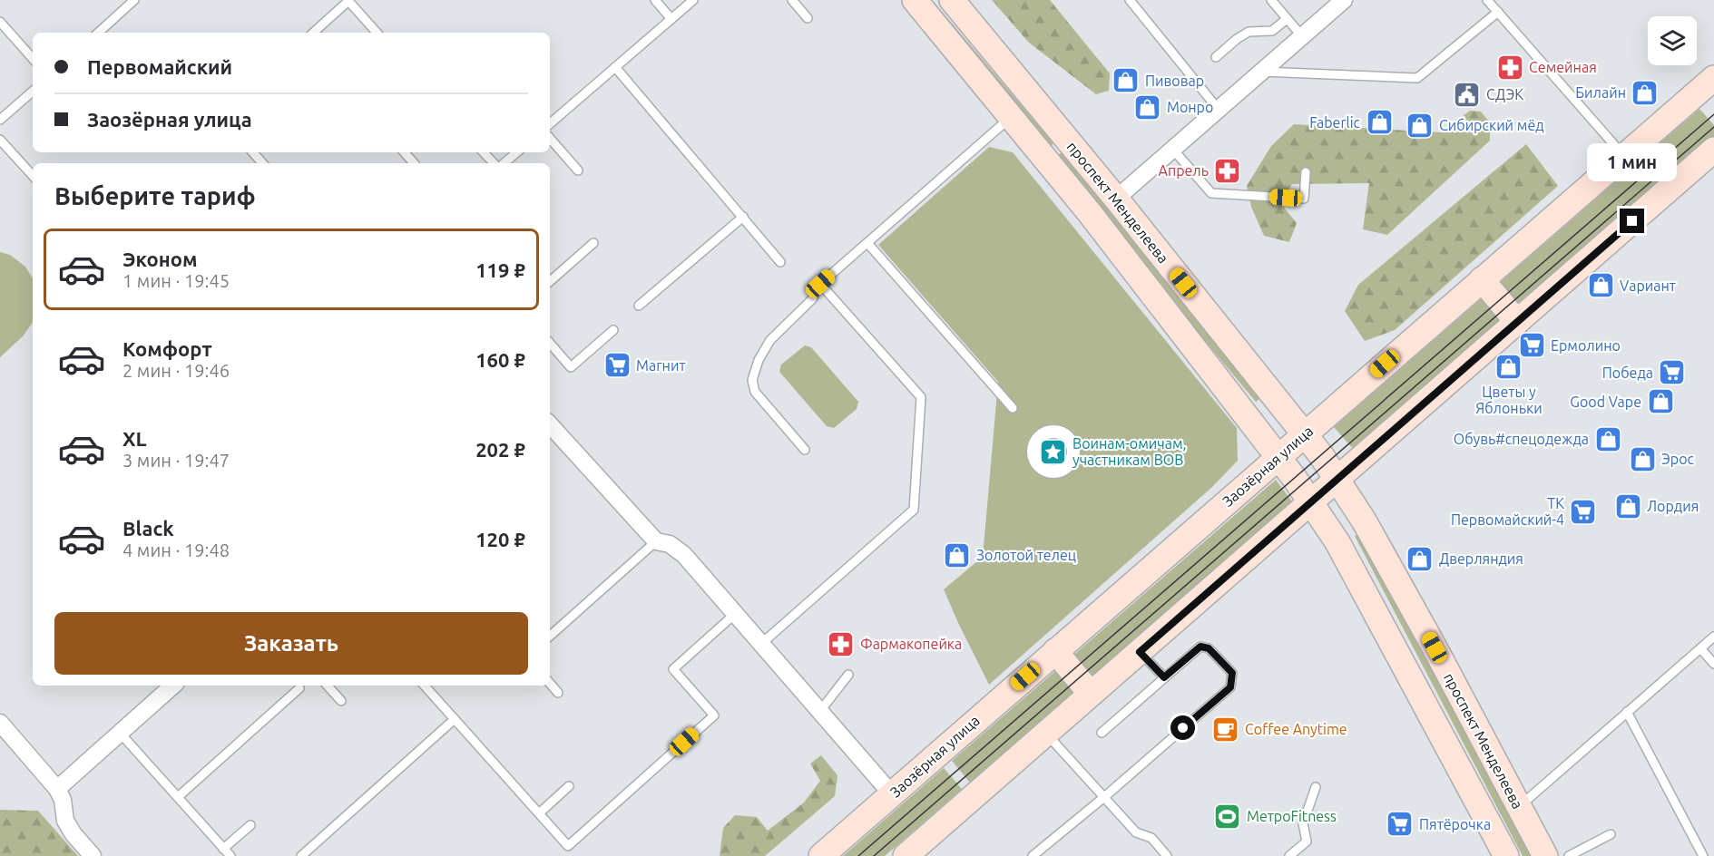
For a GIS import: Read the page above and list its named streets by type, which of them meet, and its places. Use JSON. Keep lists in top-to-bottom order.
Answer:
{
  "streets": {
    "main road": ["проспект Менделеева", "Заозёрная улица"]
  },
  "crossings": [
    ["проспект Менделеева", "Заозёрная улица"]
  ],
  "places": {
    "pharmacy": ["Семейная", "Апрель", "Фармакопейка"],
    "shop": [
      "Пивовар",
      "Билайн",
      "Монро",
      "Faberlic",
      "Сибирский мёд",
      "Vариант",
      "Цветы у Яблоньки",
      "Good Vape",
      "Обувь#спецодежда",
      "Эрос",
      "Лордия",
      "Золотой телец",
      "Дверляндия"
    ],
    "public building": ["СДЭК"],
    "supermarket": [
      "Ермолино",
      "Магнит",
      "Победа",
      "ТК Первомайский-4",
      "Пятёрочка"
    ],
    "place": ["Воинам-омичам, участникам ВОВ"],
    "cafe": ["Coffee Anytime"],
    "sports": ["МетроFitness"]
  },
  "page": {
    "banner": ["Первомайский", "Заозёрная улица"],
    "bubble": "1 мин",
    "heading": "Выберите тариф",
    "list": [
      {
        "name": "Эконом",
        "note": "1 мин · 19:45",
        "value": "119 ₽"
      },
      {
        "name": "Комфорт",
        "note": "2 мин · 19:46",
        "value": "160 ₽"
      },
      {
        "name": "XL",
        "note": "3 мин · 19:47",
        "value": "202 ₽"
      },
      {
        "name": "Black",
        "note": "4 мин · 19:48",
        "value": "120 ₽"
      }
    ],
    "buttons": "Заказать"
  }
}
